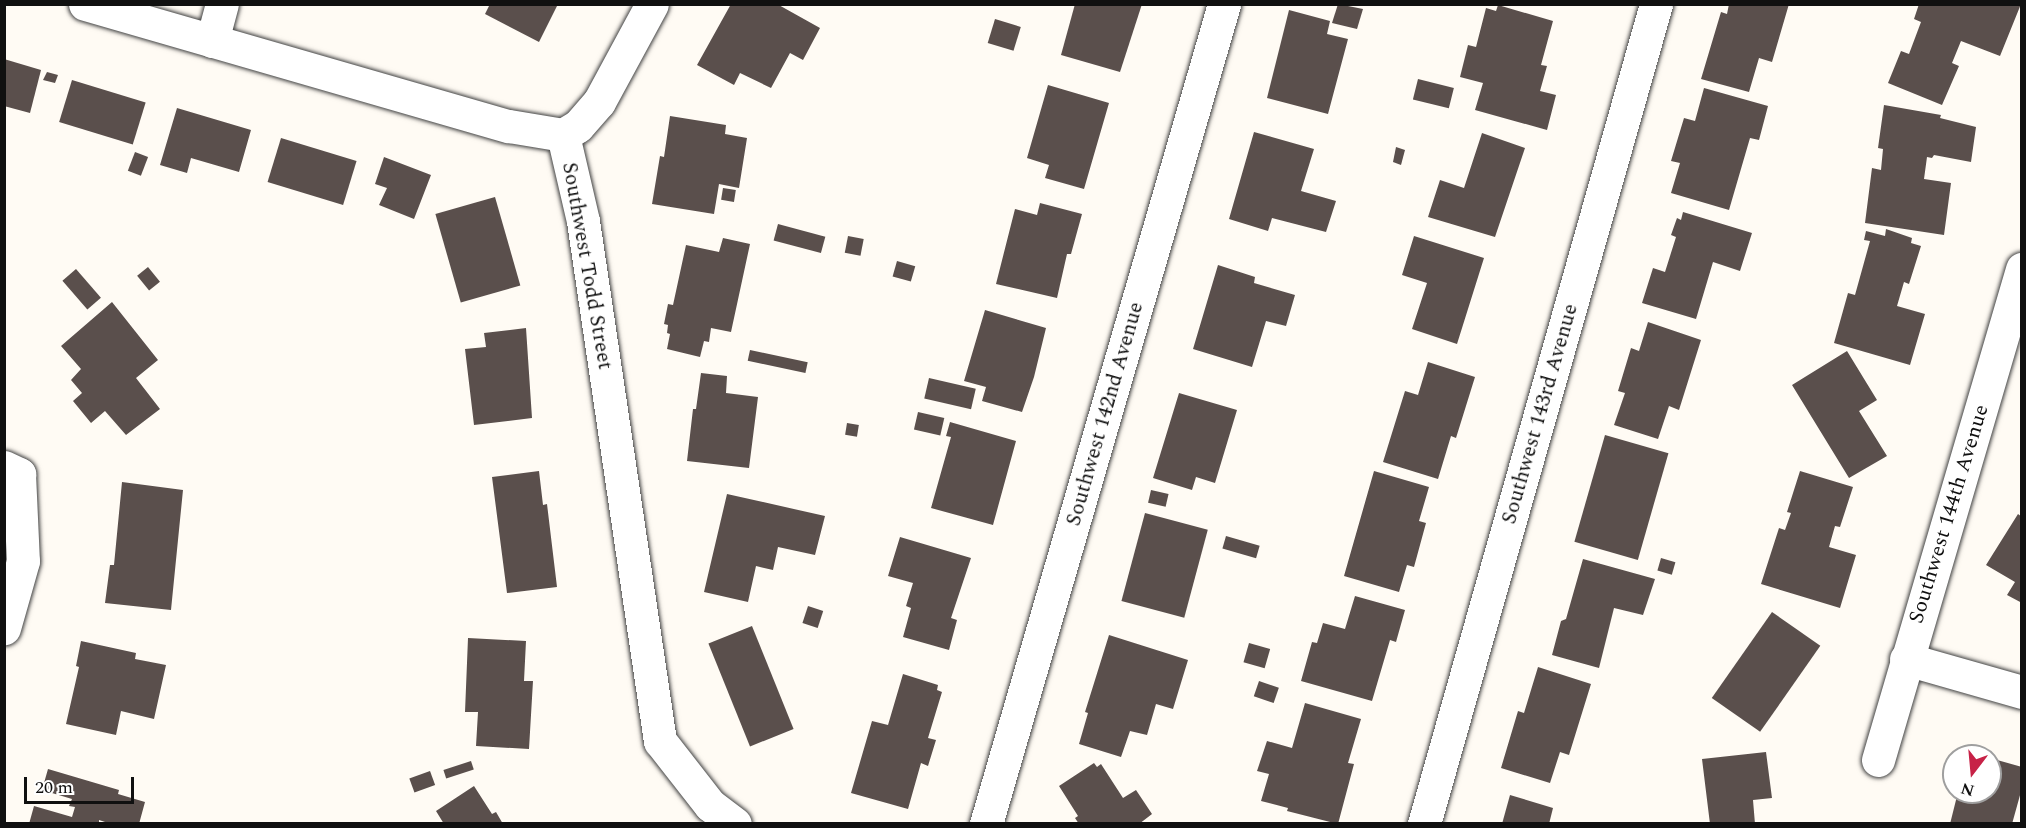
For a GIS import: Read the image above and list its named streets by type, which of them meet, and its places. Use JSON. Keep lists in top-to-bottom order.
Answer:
{
  "streets": {
    "street": [
      "Southwest Todd Street",
      "Southwest 142nd Avenue",
      "Southwest 143rd Avenue",
      "Southwest 144th Avenue"
    ]
  },
  "scale_bar": "20 m",
  "north": "bottom"
}
